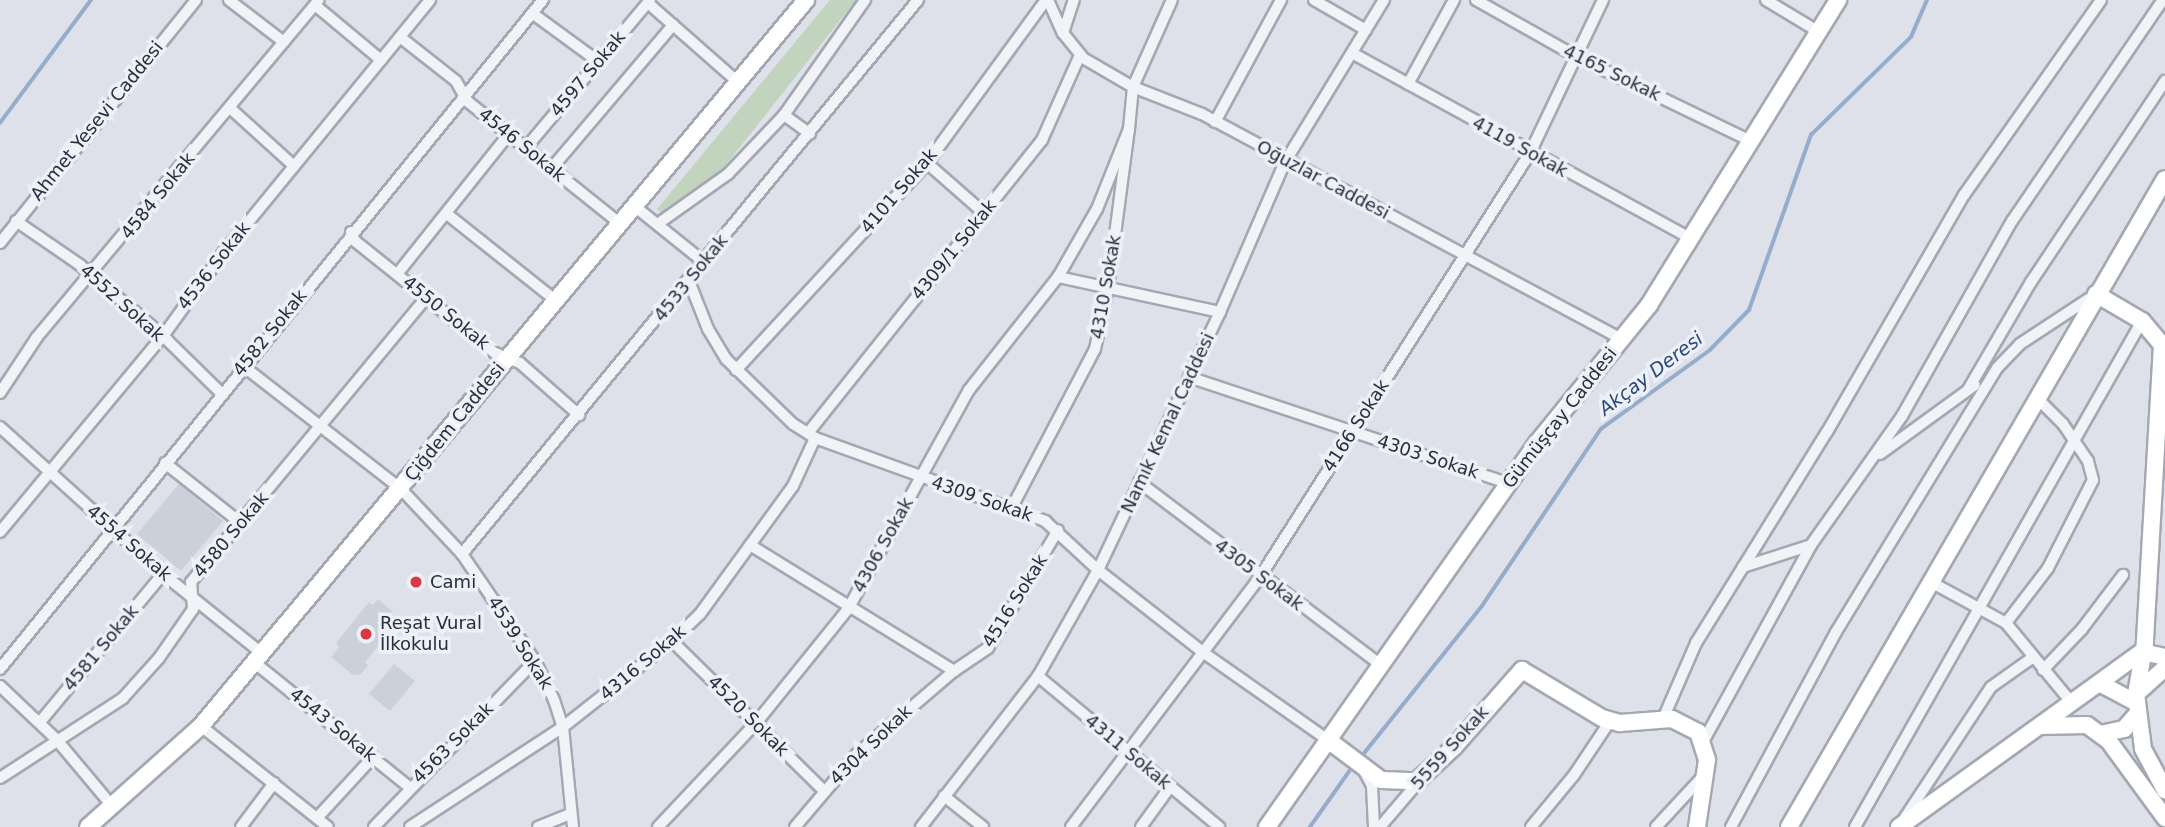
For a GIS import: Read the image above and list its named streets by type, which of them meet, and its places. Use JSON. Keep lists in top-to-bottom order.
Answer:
{
  "streets": {
    "street": [
      "4165 Sokak",
      "4597 Sokak",
      "Ahmet Yesevi Caddesi",
      "4546 Sokak",
      "4119 Sokak",
      "Oğuzlar Caddesi",
      "4101 Sokak",
      "4584 Sokak",
      "4309/1 Sokak",
      "4536 Sokak",
      "4533 Sokak",
      "4310 Sokak",
      "4552 Sokak",
      "4550 Sokak",
      "4582 Sokak",
      "Gümüşçay Caddesi",
      "Çiğdem Caddesi",
      "Namık Kemal Caddesi",
      "4166 Sokak",
      "4303 Sokak",
      "4309 Sokak",
      "4580 Sokak",
      "4554 Sokak",
      "4306 Sokak",
      "4305 Sokak",
      "4516 Sokak",
      "4539 Sokak",
      "4581 Sokak",
      "4316 Sokak",
      "4520 Sokak",
      "4543 Sokak",
      "4563 Sokak",
      "4304 Sokak",
      "5559 Sokak",
      "4311 Sokak"
    ]
  },
  "crossings": [
    ["4165 Sokak", "Gümüşçay Caddesi"],
    ["4165 Sokak", "4166 Sokak"],
    ["4597 Sokak", "4546 Sokak"],
    ["Ahmet Yesevi Caddesi", "4552 Sokak"],
    ["4546 Sokak", "4536 Sokak"],
    ["4546 Sokak", "4582 Sokak"],
    ["4546 Sokak", "Çiğdem Caddesi"],
    ["4119 Sokak", "Gümüşçay Caddesi"],
    ["4119 Sokak", "Namık Kemal Caddesi"],
    ["4119 Sokak", "4166 Sokak"],
    ["Oğuzlar Caddesi", "4101 Sokak"],
    ["Oğuzlar Caddesi", "4309/1 Sokak"],
    ["Oğuzlar Caddesi", "4310 Sokak"],
    ["Oğuzlar Caddesi", "Gümüşçay Caddesi"],
    ["Oğuzlar Caddesi", "Namık Kemal Caddesi"],
    ["Oğuzlar Caddesi", "4166 Sokak"],
    ["4101 Sokak", "4309 Sokak"],
    ["4584 Sokak", "4552 Sokak"],
    ["4309/1 Sokak", "4309 Sokak"],
    ["4309/1 Sokak", "4316 Sokak"],
    ["4536 Sokak", "4552 Sokak"],
    ["4536 Sokak", "4554 Sokak"],
    ["4533 Sokak", "4550 Sokak"],
    ["4533 Sokak", "4309 Sokak"],
    ["4533 Sokak", "4539 Sokak"],
    ["4310 Sokak", "4309 Sokak"],
    ["4310 Sokak", "4306 Sokak"],
    ["4552 Sokak", "4582 Sokak"],
    ["4550 Sokak", "4582 Sokak"],
    ["4550 Sokak", "Çiğdem Caddesi"],
    ["4550 Sokak", "4580 Sokak"],
    ["4582 Sokak", "4554 Sokak"],
    ["Gümüşçay Caddesi", "4303 Sokak"],
    ["Gümüşçay Caddesi", "4309 Sokak"],
    ["Gümüşçay Caddesi", "4305 Sokak"],
    ["Çiğdem Caddesi", "4554 Sokak"],
    ["Çiğdem Caddesi", "4539 Sokak"],
    ["Çiğdem Caddesi", "4543 Sokak"],
    ["Namık Kemal Caddesi", "4303 Sokak"],
    ["Namık Kemal Caddesi", "4309 Sokak"],
    ["Namık Kemal Caddesi", "4305 Sokak"],
    ["Namık Kemal Caddesi", "4311 Sokak"],
    ["4166 Sokak", "4303 Sokak"],
    ["4166 Sokak", "4309 Sokak"],
    ["4166 Sokak", "4305 Sokak"],
    ["4166 Sokak", "4311 Sokak"],
    ["4309 Sokak", "4306 Sokak"],
    ["4309 Sokak", "4516 Sokak"],
    ["4309 Sokak", "4316 Sokak"],
    ["4309 Sokak", "5559 Sokak"],
    ["4580 Sokak", "4554 Sokak"],
    ["4554 Sokak", "4581 Sokak"],
    ["4554 Sokak", "4543 Sokak"],
    ["4306 Sokak", "4520 Sokak"],
    ["4516 Sokak", "4304 Sokak"],
    ["4539 Sokak", "4316 Sokak"],
    ["4539 Sokak", "4563 Sokak"],
    ["4316 Sokak", "4520 Sokak"],
    ["4520 Sokak", "4304 Sokak"],
    ["4543 Sokak", "4563 Sokak"]
  ],
  "water": ["Akçay Deresi"],
  "places": ["Cami", "Reşat Vural İlkokulu"]
}
